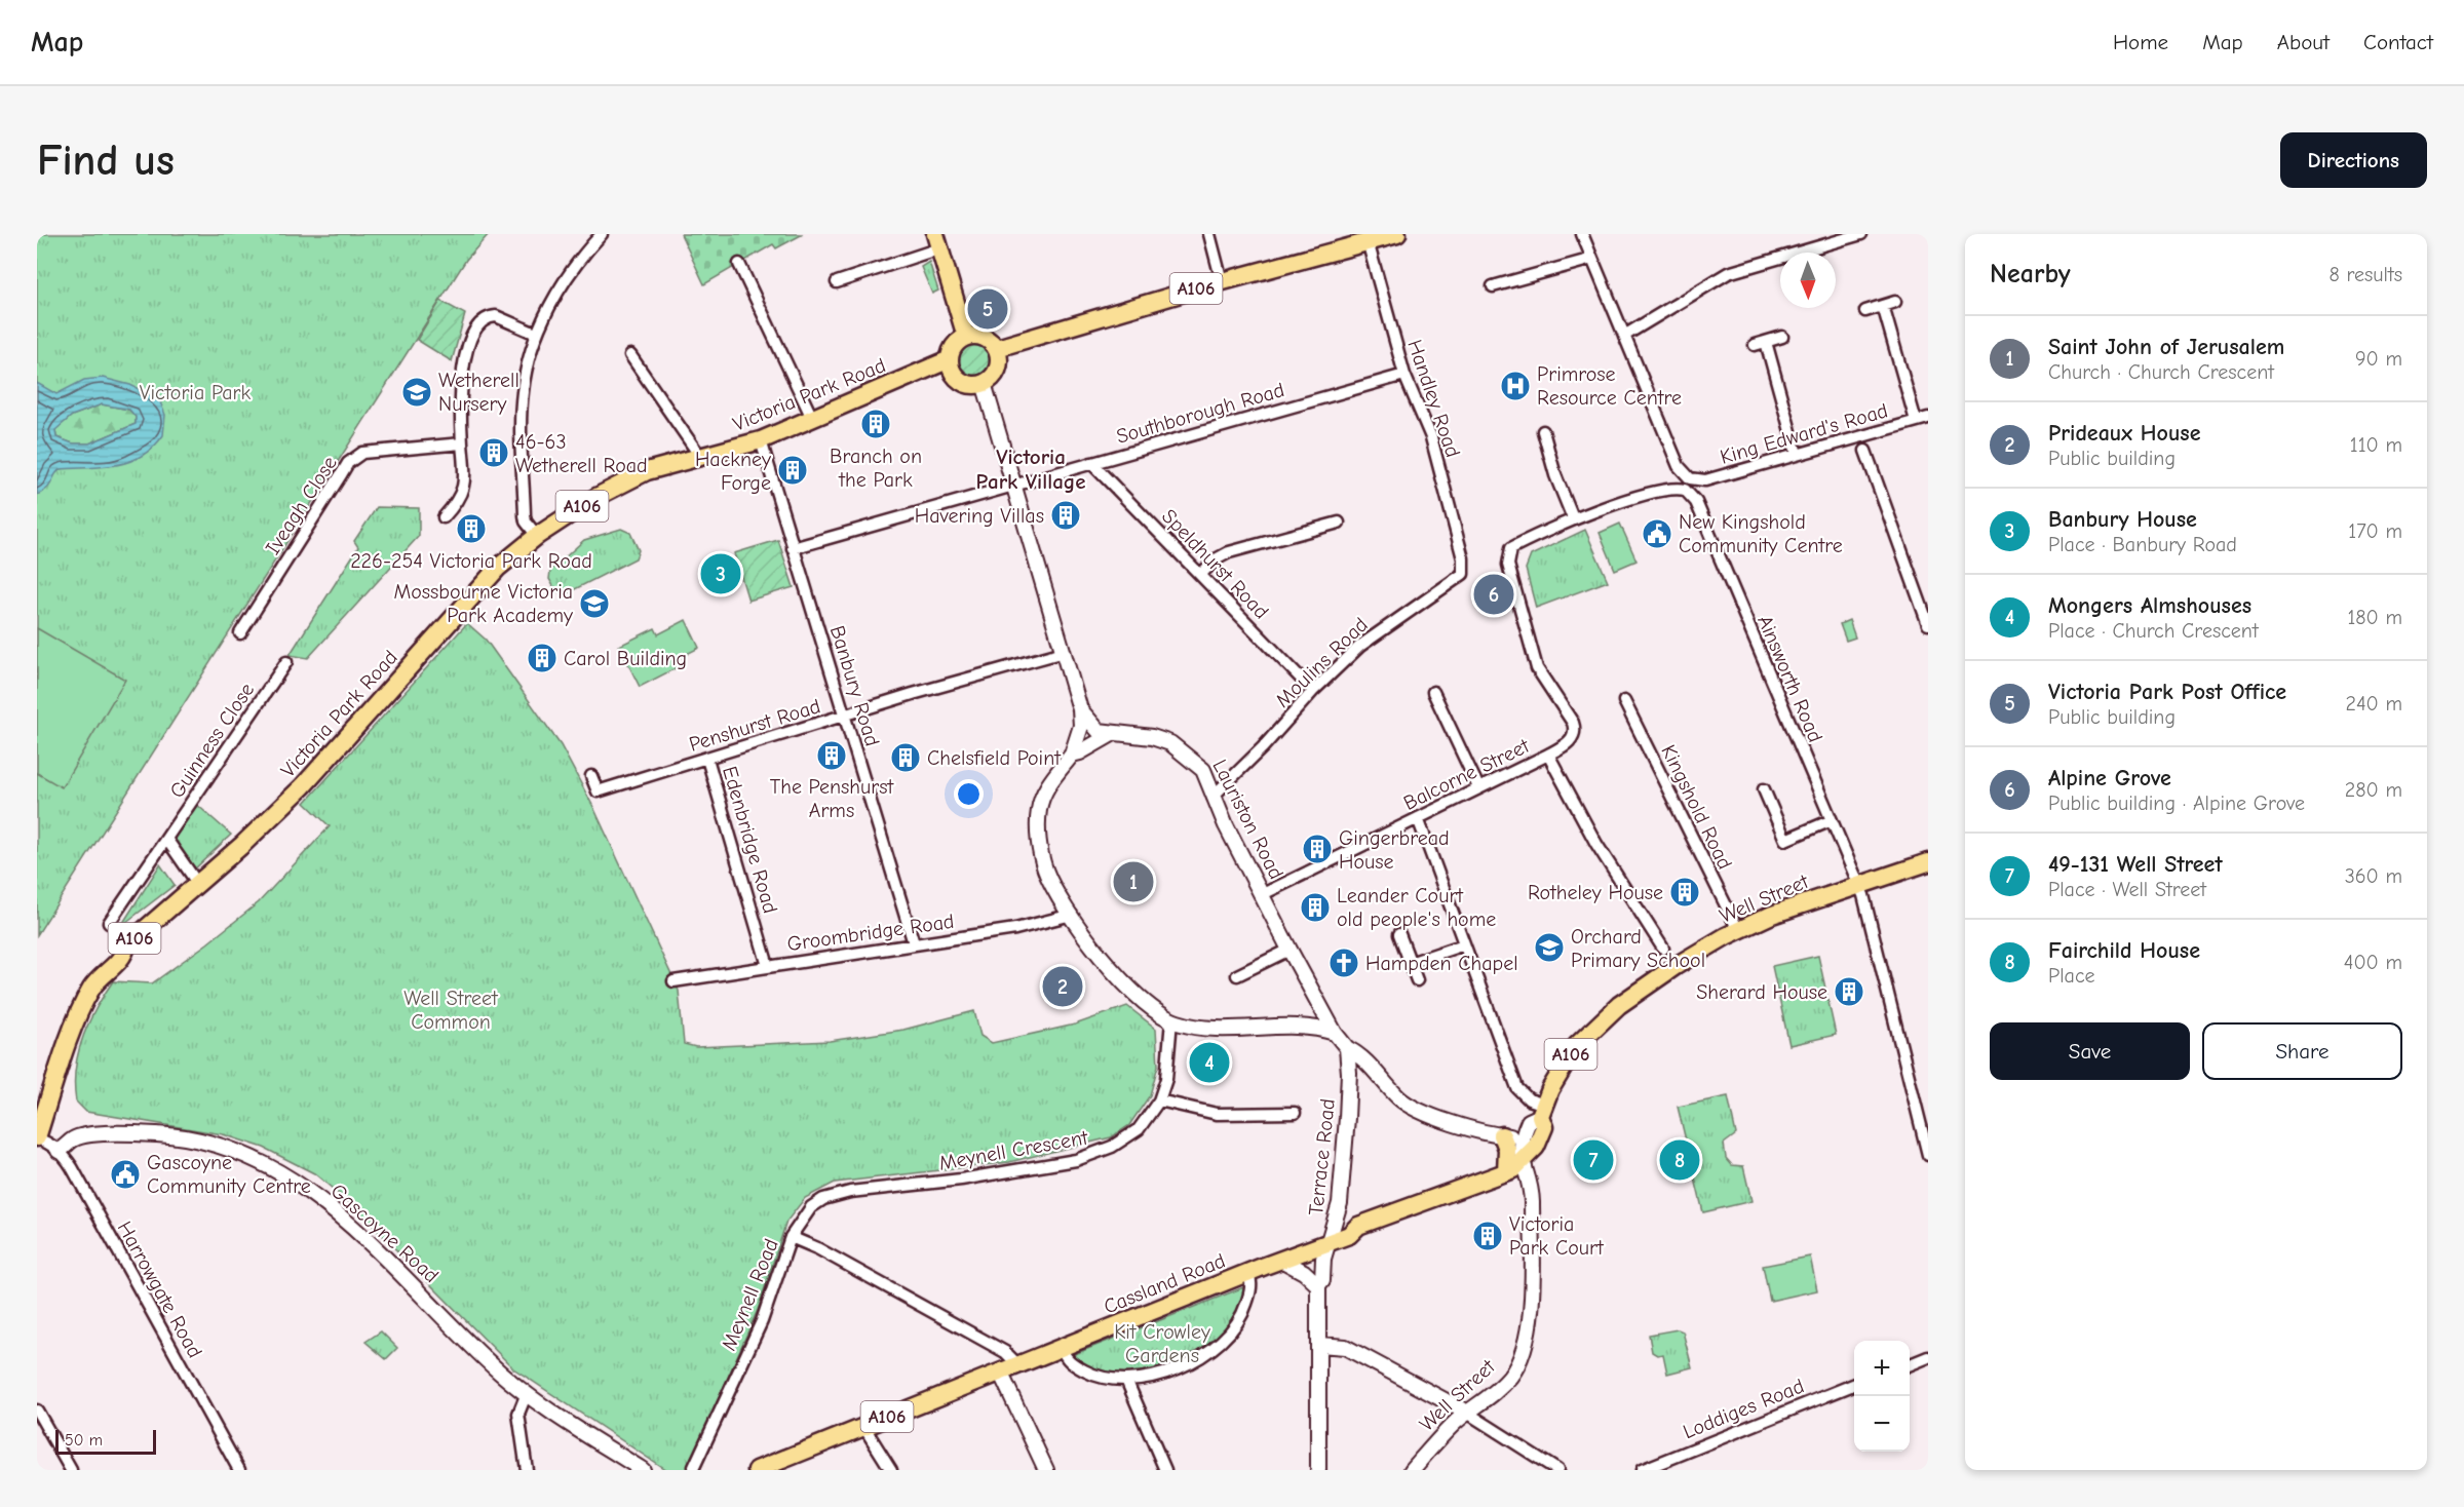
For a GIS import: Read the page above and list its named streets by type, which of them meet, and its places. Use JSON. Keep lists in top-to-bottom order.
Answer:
{
  "streets": {
    "main road": [
      "A106",
      "Victoria Park Road",
      "Well Street",
      "Cassland Road"
    ],
    "street": [
      "Handley Road",
      "Southborough Road",
      "King Edward's Road",
      "Iveagh Close",
      "Speldhurst Road",
      "Moulins Road",
      "Ainsworth Road",
      "Banbury Road",
      "Penshurst Road",
      "Guinness Close",
      "Balcorne Street",
      "Kingshold Road",
      "Lauriston Road",
      "Edenbridge Road",
      "Groombridge Road",
      "Meynell Crescent",
      "Terrace Road",
      "Gascoyne Road",
      "Harrowgate Road",
      "Meynell Road",
      "Loddiges Road"
    ]
  },
  "crossings": [
    ["A106", "Victoria Park Road"],
    ["A106", "Handley Road"],
    ["A106", "Lauriston Road"],
    ["Victoria Park Road", "Banbury Road"],
    ["Victoria Park Road", "Lauriston Road"],
    ["Victoria Park Road", "Harrowgate Road"],
    ["Handley Road", "Southborough Road"],
    ["Handley Road", "Moulins Road"],
    ["Southborough Road", "Speldhurst Road"],
    ["Southborough Road", "Banbury Road"],
    ["Southborough Road", "Lauriston Road"],
    ["King Edward's Road", "Ainsworth Road"],
    ["King Edward's Road", "Balcorne Street"],
    ["Speldhurst Road", "Moulins Road"],
    ["Moulins Road", "Lauriston Road"],
    ["Ainsworth Road", "Well Street"],
    ["Banbury Road", "Penshurst Road"],
    ["Banbury Road", "Groombridge Road"],
    ["Penshurst Road", "Lauriston Road"],
    ["Penshurst Road", "Edenbridge Road"],
    ["Balcorne Street", "Lauriston Road"],
    ["Kingshold Road", "Well Street"],
    ["Edenbridge Road", "Groombridge Road"],
    ["Well Street", "Cassland Road"],
    ["Meynell Crescent", "Meynell Road"],
    ["Terrace Road", "Cassland Road"],
    ["Gascoyne Road", "Harrowgate Road"],
    ["Cassland Road", "Meynell Road"]
  ],
  "districts": ["Victoria Park Village"],
  "parks": ["Victoria Park", "Well Street Common", "Kit Crowley Gardens"],
  "places": {
    "hospital": ["Primrose Resource Centre"],
    "school or university": ["Wetherell Nursery", "Mossbourne Victoria Park Academy", "Orchard Primary School"],
    "building": [
      "Branch on the Park",
      "46-63 Wetherell Road",
      "Hackney Forge",
      "Havering Villas",
      "226-254 Victoria Park Road",
      "Carol Building",
      "The Penshurst Arms",
      "Chelsfield Point",
      "Gingerbread House",
      "Rotheley House",
      "Leander Court old people's home",
      "Sherard House",
      "Victoria Park Court"
    ],
    "public building": ["New Kingshold Community Centre", "Gascoyne Community Centre"],
    "church": ["Hampden Chapel"]
  },
  "scale_bar": "50 m",
  "north": "bottom",
  "page": {
    "header": "Map",
    "nav": [
      "Home",
      "Map",
      "About",
      "Contact"
    ],
    "buttons": [
      "Directions",
      ["Save", "Share"]
    ],
    "title": "Find us",
    "heading": ["Nearby", "8 results"],
    "pins": [
      "5",
      "3",
      "6",
      "1",
      "2",
      "4",
      "7",
      "8"
    ],
    "list": [
      {
        "mark": "1",
        "name": "Saint John of Jerusalem",
        "note": "Church · Church Crescent",
        "value": "90 m"
      },
      {
        "mark": "2",
        "name": "Prideaux House",
        "note": "Public building",
        "value": "110 m"
      },
      {
        "mark": "3",
        "name": "Banbury House",
        "note": "Place · Banbury Road",
        "value": "170 m"
      },
      {
        "mark": "4",
        "name": "Mongers Almshouses",
        "note": "Place · Church Crescent",
        "value": "180 m"
      },
      {
        "mark": "5",
        "name": "Victoria Park Post Office",
        "note": "Public building",
        "value": "240 m"
      },
      {
        "mark": "6",
        "name": "Alpine Grove",
        "note": "Public building · Alpine Grove",
        "value": "280 m"
      },
      {
        "mark": "7",
        "name": "49-131 Well Street",
        "note": "Place · Well Street",
        "value": "360 m"
      },
      {
        "mark": "8",
        "name": "Fairchild House",
        "note": "Place",
        "value": "400 m"
      }
    ],
    "map_buttons": ["+", "−"],
    "scale": "50 m"
  }
}
